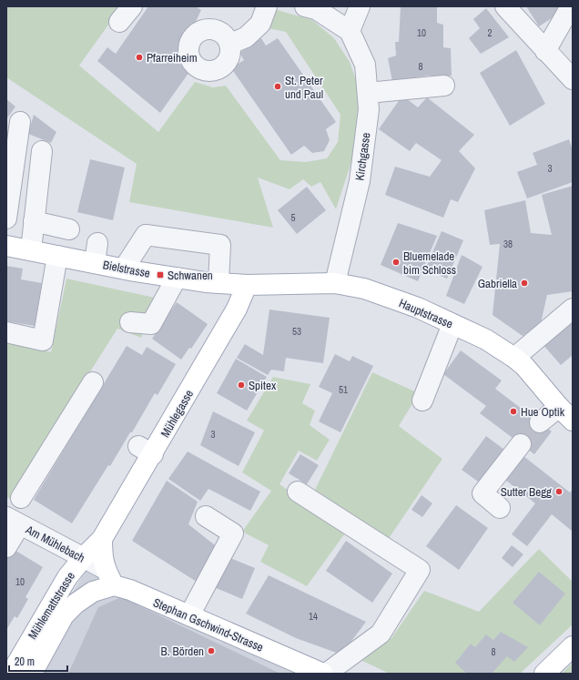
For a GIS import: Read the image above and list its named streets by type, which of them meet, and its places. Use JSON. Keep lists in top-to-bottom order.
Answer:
{
  "streets": {
    "main road": [
      "Bielstrasse",
      "Hauptstrasse",
      "Mühlegasse",
      "Mühlemattstrasse",
      "Stephan Gschwind-Strasse"
    ],
    "street": ["Kirchgasse", "Am Mühlebach"]
  },
  "crossings": [
    ["Kirchgasse", "Hauptstrasse"],
    ["Bielstrasse", "Hauptstrasse"],
    ["Bielstrasse", "Mühlegasse"],
    ["Hauptstrasse", "Mühlegasse"],
    ["Mühlegasse", "Am Mühlebach"],
    ["Mühlegasse", "Mühlemattstrasse"],
    ["Am Mühlebach", "Mühlemattstrasse"],
    ["Am Mühlebach", "Stephan Gschwind-Strasse"],
    ["Mühlemattstrasse", "Stephan Gschwind-Strasse"]
  ],
  "places": {
    "other": [
      "Pfarreiheim",
      "St. Peter und Paul",
      "Bluemelade bim Schloss",
      "Gabriella",
      "Spitex",
      "Hue Optik",
      "Sutter Begg",
      "B. Börden"
    ],
    "transit": ["Schwanen"]
  },
  "house_numbers": [
    "10",
    "2",
    "8",
    "3",
    "5",
    "38",
    "53",
    "51",
    "3",
    "10",
    "14",
    "8"
  ],
  "scale_bar": "20 m"
}
